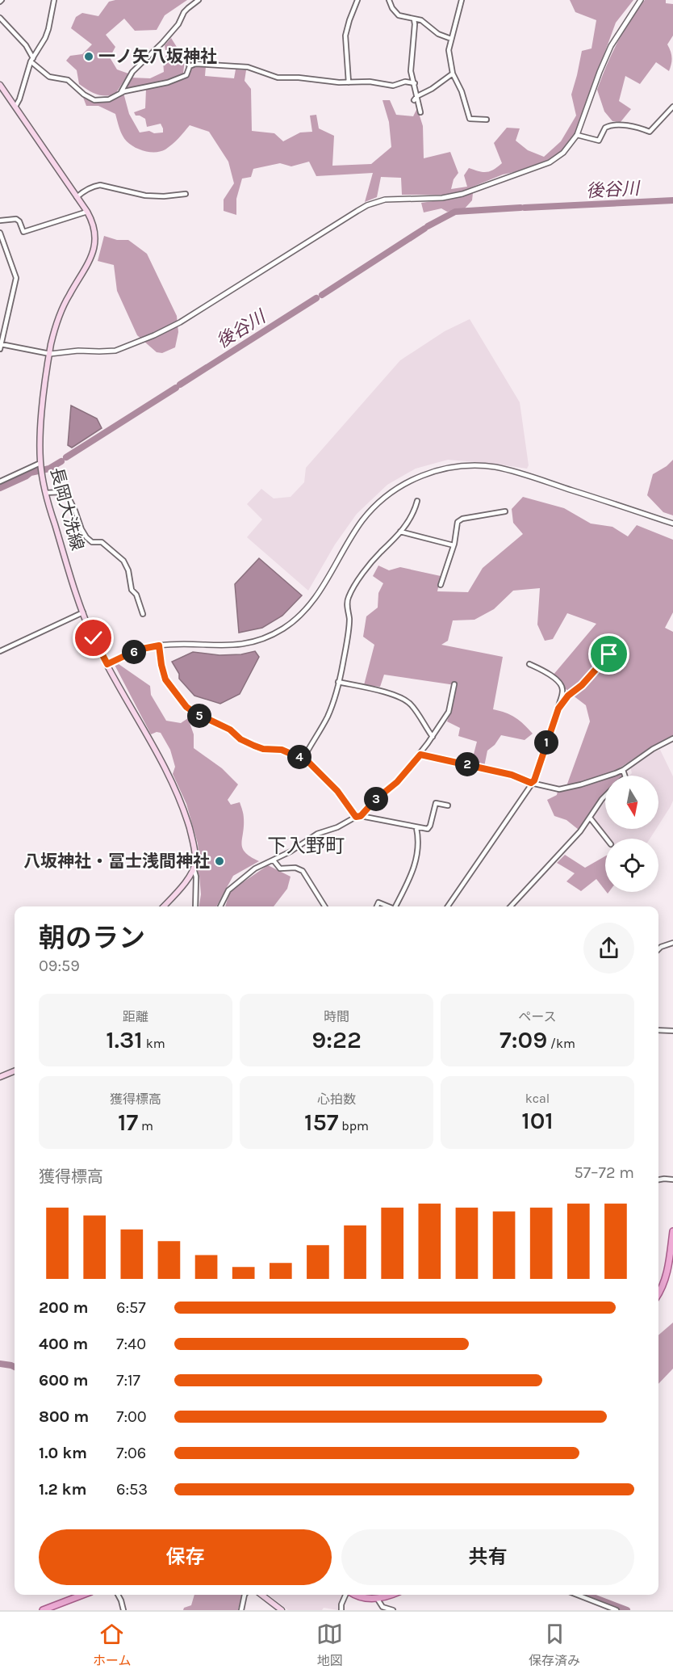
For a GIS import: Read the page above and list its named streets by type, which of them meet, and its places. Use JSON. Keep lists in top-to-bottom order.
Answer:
{
  "streets": {
    "main road": ["長岡大洗線"]
  },
  "districts": ["下入野町"],
  "water": ["後谷川"],
  "places": ["一ノ矢八坂神社", "八坂神社・冨士浅間神社"],
  "north": "bottom",
  "page": {
    "pins": [
      "6",
      "5",
      "1",
      "4",
      "2",
      "3"
    ],
    "heading": ["朝のラン", "09:59"],
    "stats": [
      ["距離", "1.31 km"],
      ["時間", "9:22"],
      ["ペース", "7:09 /km"],
      ["獲得標高", "17 m"],
      ["心拍数", "157 bpm"],
      ["kcal", "101"]
    ],
    "chart": ["獲得標高", "57–72 m"],
    "list": [
      {
        "name": "200 m",
        "note": "6:57"
      },
      {
        "name": "400 m",
        "note": "7:40"
      },
      {
        "name": "600 m",
        "note": "7:17"
      },
      {
        "name": "800 m",
        "note": "7:00"
      },
      {
        "name": "1.0 km",
        "note": "7:06"
      },
      {
        "name": "1.2 km",
        "note": "6:53"
      }
    ],
    "buttons": ["保存", "共有"],
    "tabs": ["ホーム", "地図", "保存済み"]
  }
}
